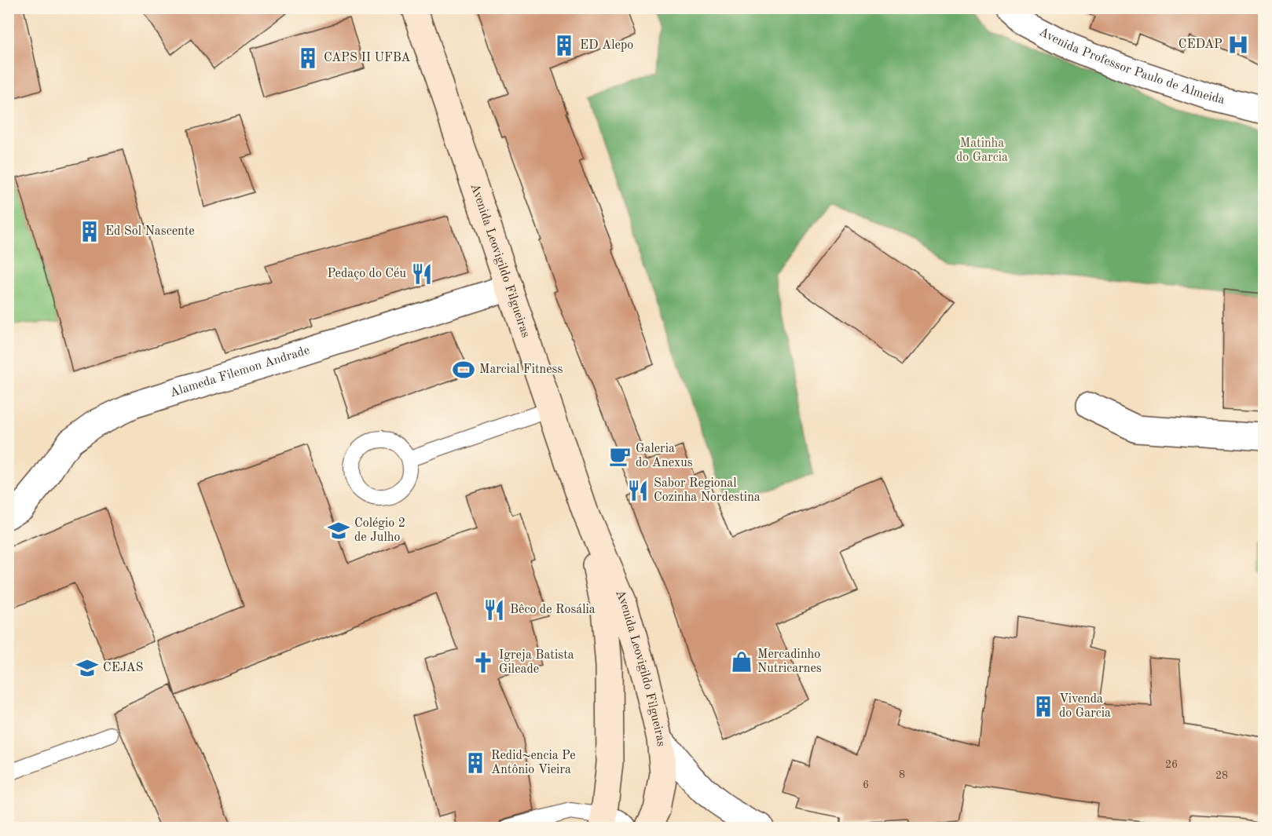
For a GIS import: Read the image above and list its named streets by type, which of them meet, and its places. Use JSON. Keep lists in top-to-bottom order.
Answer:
{
  "streets": {
    "main road": ["Avenida Leovigildo Filgueiras"],
    "street": ["Avenida Professor Paulo de Almeida", "Alameda Filemon Andrade"]
  },
  "crossings": [
    ["Avenida Leovigildo Filgueiras", "Alameda Filemon Andrade"]
  ],
  "parks": ["Matinha do Garcia"],
  "places": {
    "hospital": ["CEDAP"],
    "building": [
      "ED Alepo",
      "CAPS II UFBA",
      "Ed Sol Nascente",
      "Vivenda do Garcia",
      "Redid~encia Pe Antônio Vieira"
    ],
    "restaurant": ["Pedaço do Céu", "Sabor Regional Cozinha Nordestina", "Bêco de Rosália"],
    "sports": ["Marcial Fitness"],
    "cafe": ["Galeria do Anexus"],
    "school or university": ["Colégio 2 de Julho", "CEJAS"],
    "shop": ["Mercadinho Nutricarnes"],
    "church": ["Igreja Batista Gileade"]
  },
  "house_numbers": [
    "26",
    "8",
    "28",
    "6"
  ]
}
